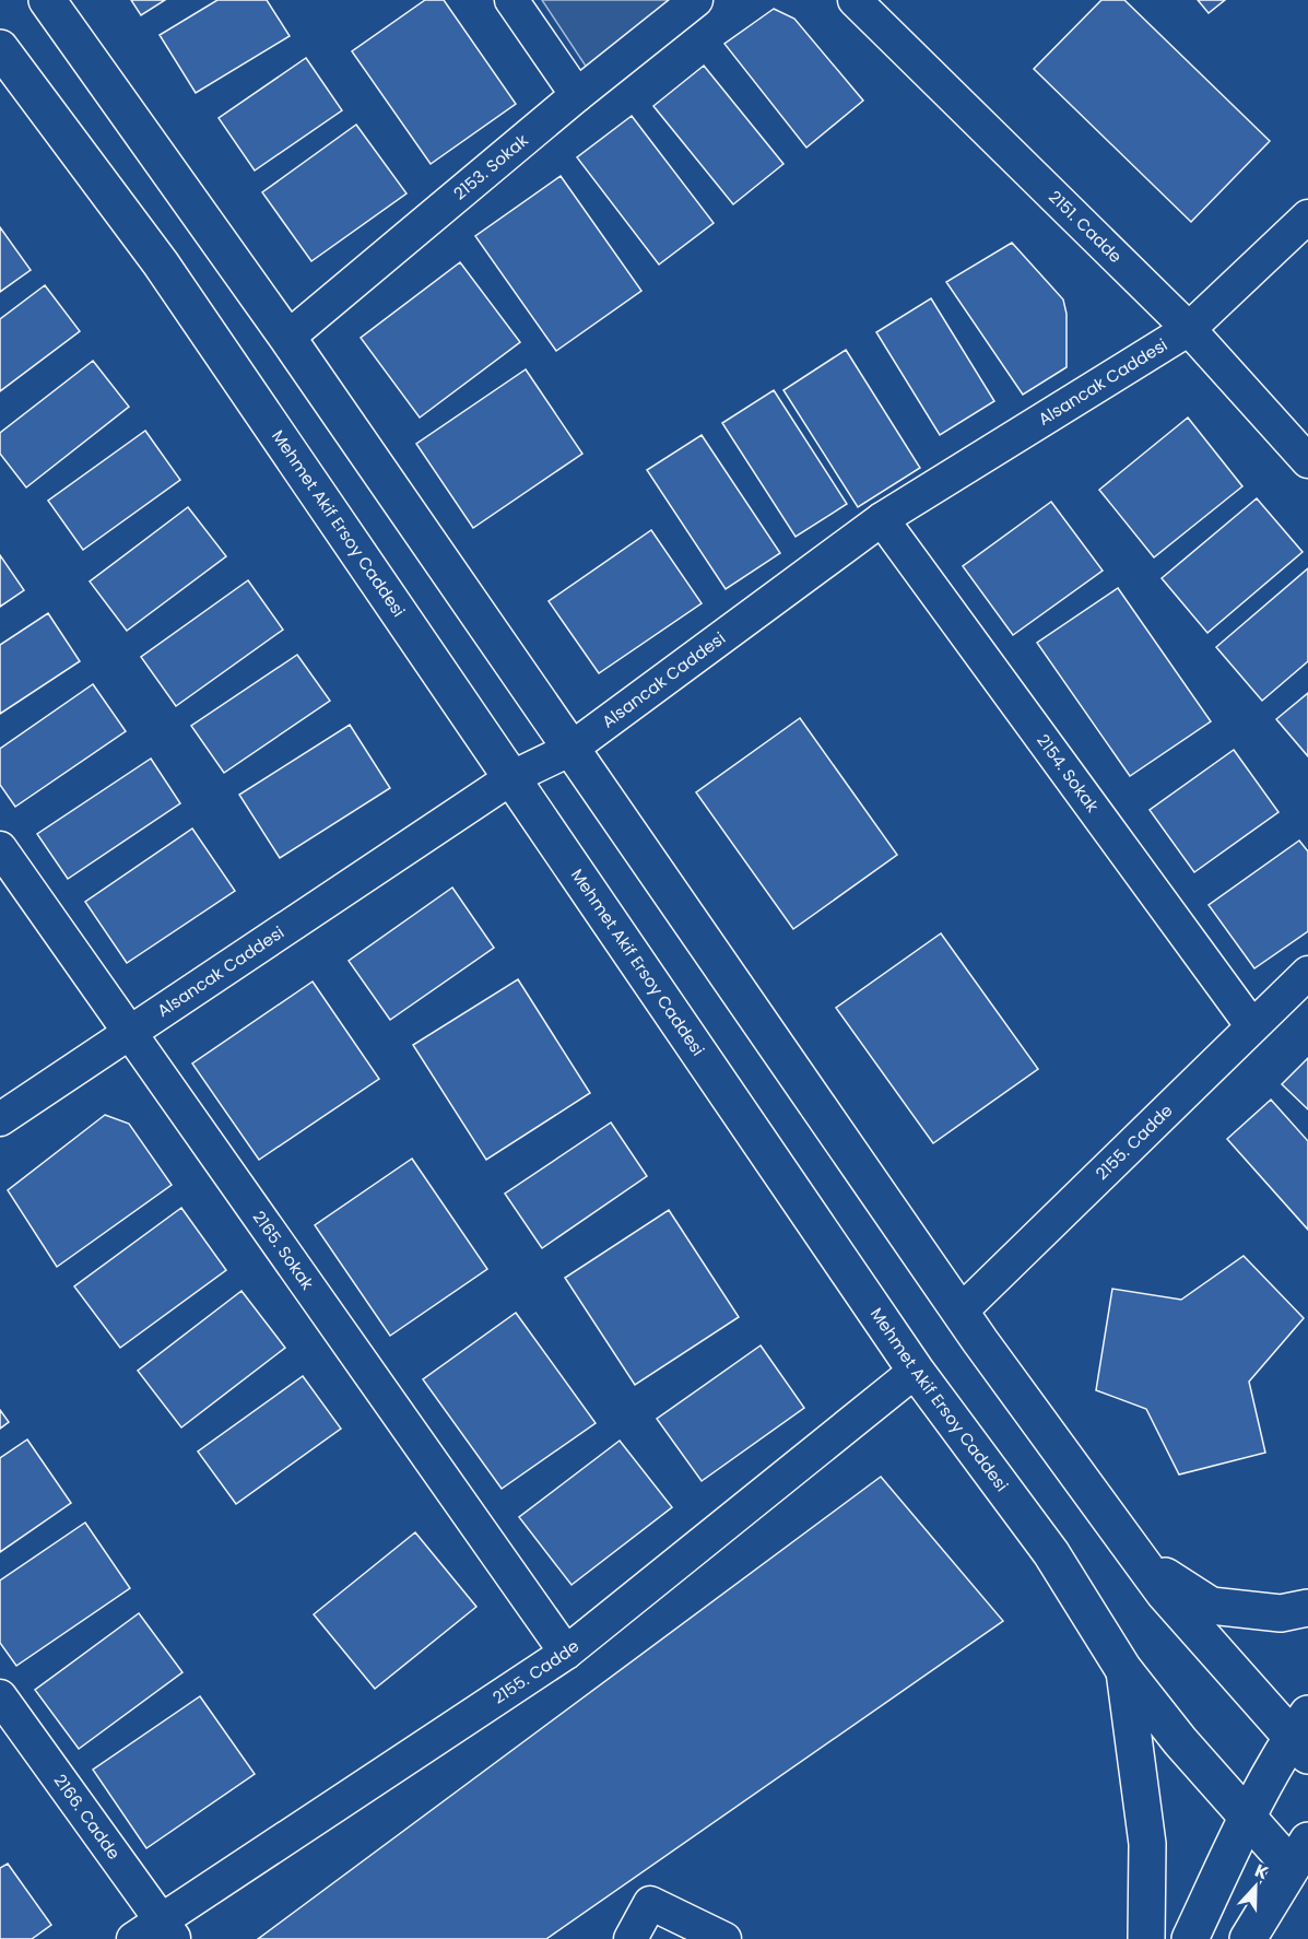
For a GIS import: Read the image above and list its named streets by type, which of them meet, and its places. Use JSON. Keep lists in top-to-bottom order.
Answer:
{
  "streets": {
    "street": [
      "2153. Sokak",
      "2151. Cadde",
      "Alsancak Caddesi",
      "Mehmet Akif Ersoy Caddesi",
      "2154. Sokak",
      "2155. Cadde",
      "2165. Sokak",
      "2166. Cadde"
    ]
  },
  "crossings": [
    ["2151. Cadde", "Alsancak Caddesi"],
    ["Alsancak Caddesi", "Mehmet Akif Ersoy Caddesi"],
    ["Alsancak Caddesi", "2154. Sokak"],
    ["Alsancak Caddesi", "2165. Sokak"],
    ["Mehmet Akif Ersoy Caddesi", "2155. Cadde"],
    ["2154. Sokak", "2155. Cadde"],
    ["2155. Cadde", "2165. Sokak"],
    ["2155. Cadde", "2166. Cadde"]
  ],
  "north": "top"
}
